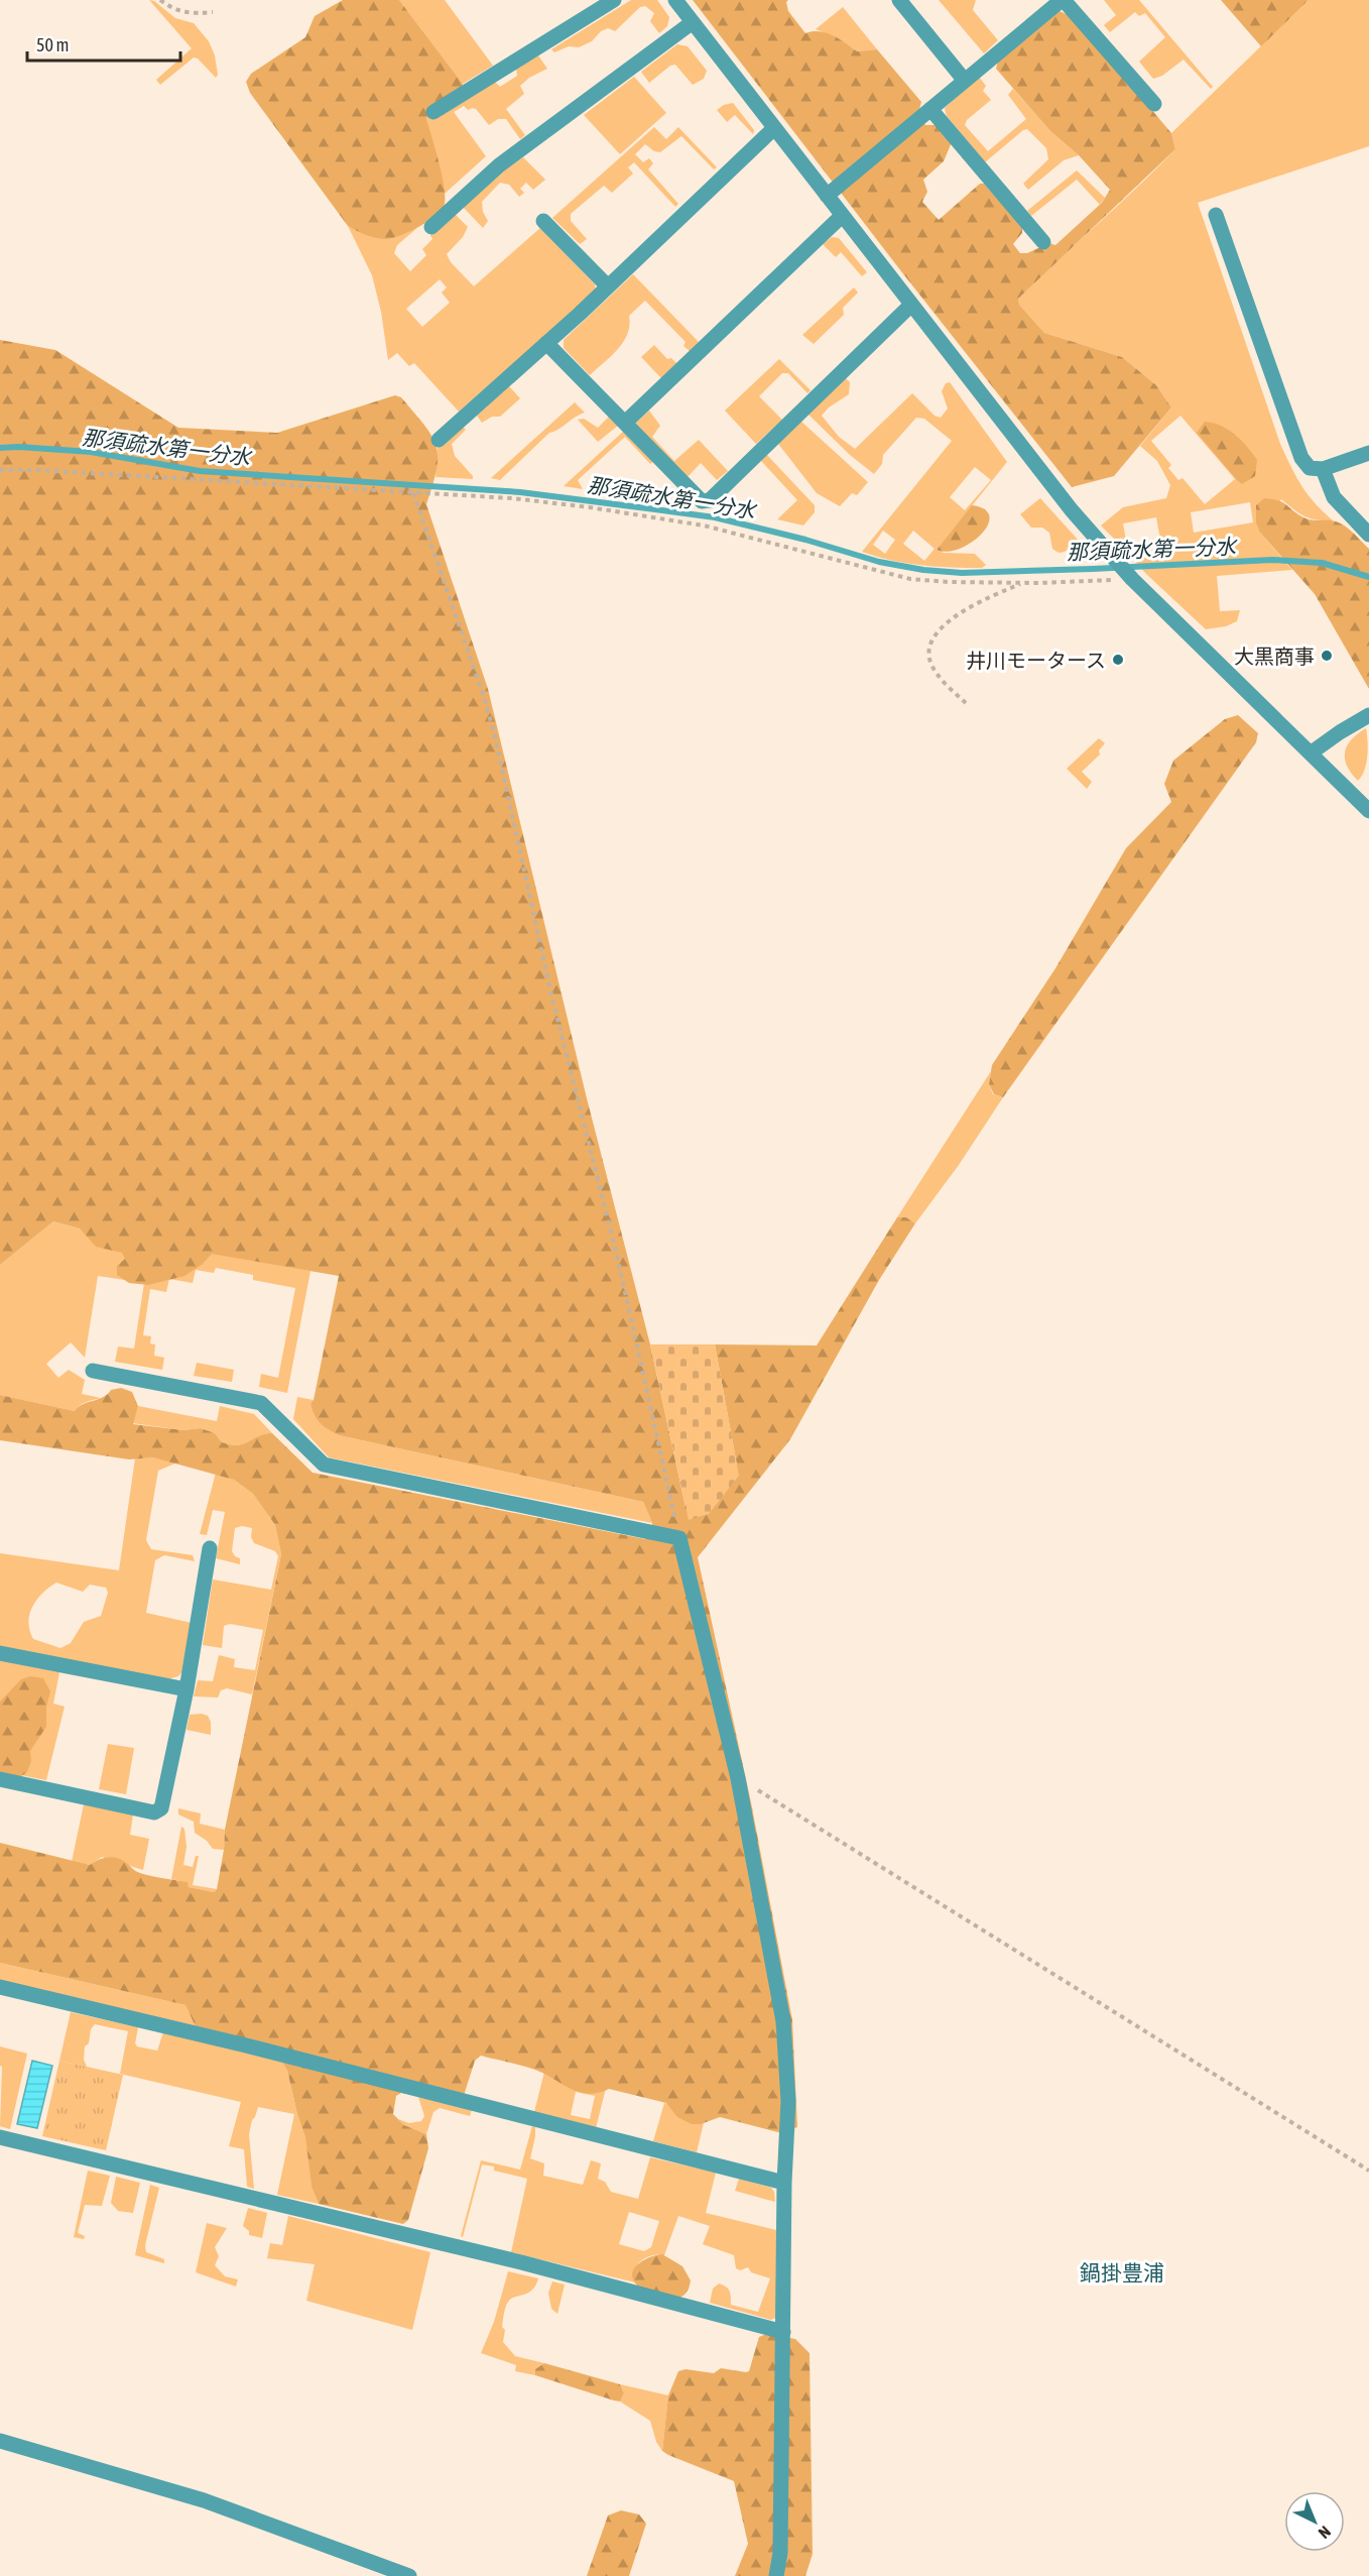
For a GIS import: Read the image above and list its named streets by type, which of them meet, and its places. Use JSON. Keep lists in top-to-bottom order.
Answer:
{
  "districts": ["鍋掛豊浦"],
  "water": ["那須疏水第一分水"],
  "places": ["大黒商事", "井川モータース"],
  "scale_bar": "50 m",
  "north": "bottom right"
}
